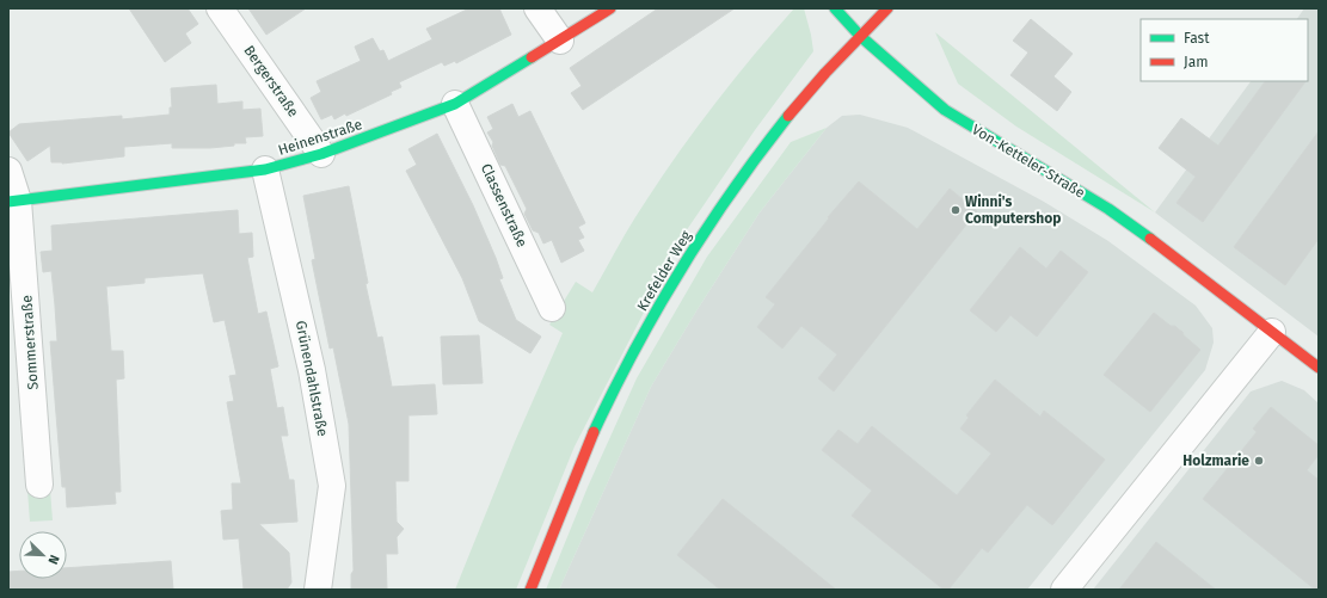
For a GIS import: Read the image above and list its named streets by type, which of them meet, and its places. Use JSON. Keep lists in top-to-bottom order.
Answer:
{
  "streets": {
    "street": [
      "Bergerstraße",
      "Heinenstraße",
      "Von-Ketteler-Straße",
      "Classenstraße",
      "Krefelder Weg",
      "Sommerstraße",
      "Grünendahlstraße"
    ]
  },
  "crossings": [
    ["Bergerstraße", "Heinenstraße"],
    ["Heinenstraße", "Classenstraße"],
    ["Heinenstraße", "Sommerstraße"],
    ["Heinenstraße", "Grünendahlstraße"],
    ["Von-Ketteler-Straße", "Krefelder Weg"]
  ],
  "places": ["Winni's Computershop", "Holzmarie"],
  "legend": ["Fast", "Jam"],
  "north": "bottom right"
}
